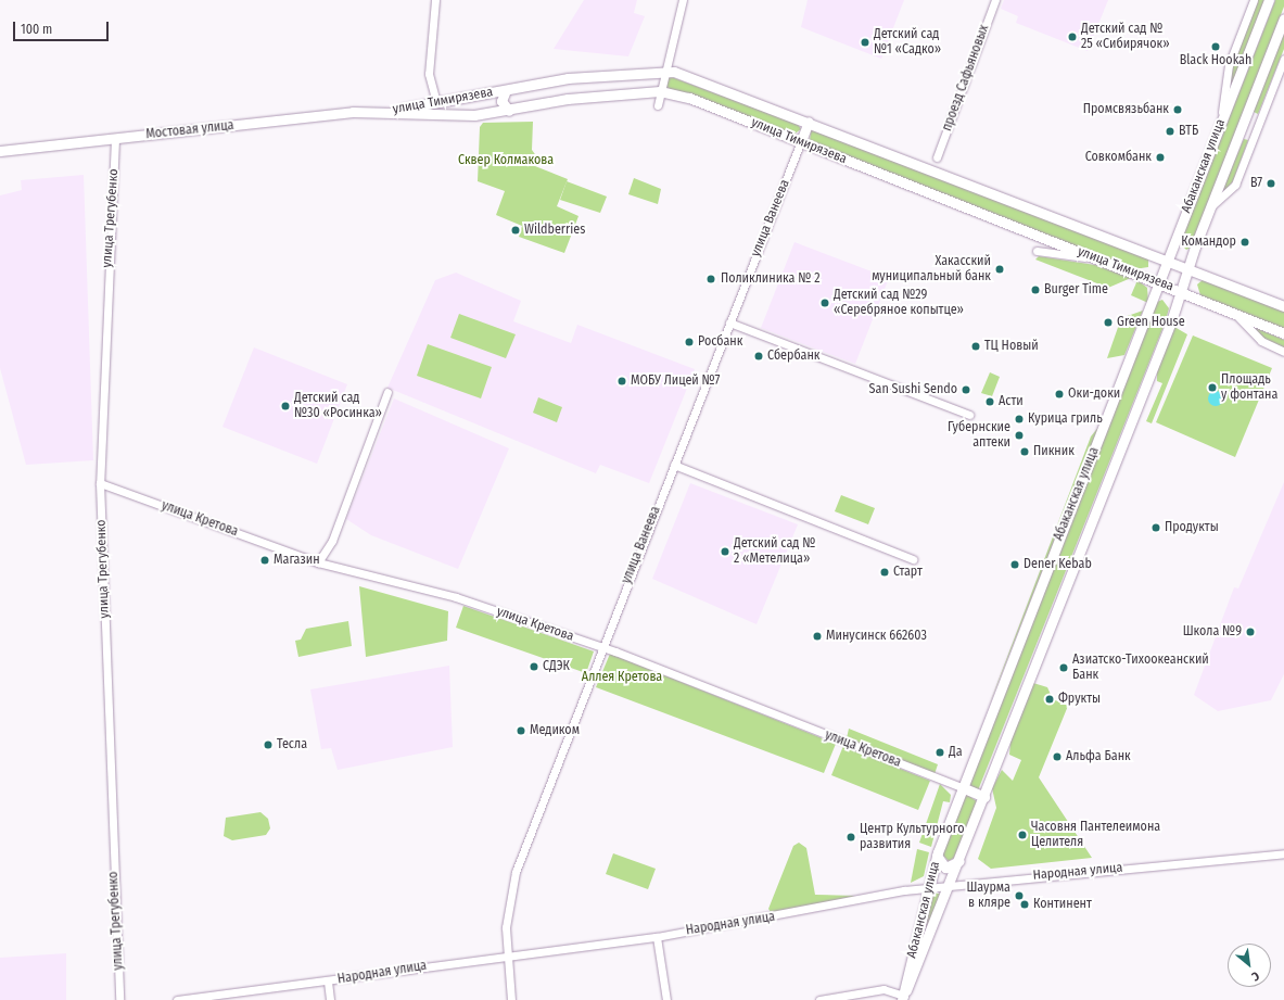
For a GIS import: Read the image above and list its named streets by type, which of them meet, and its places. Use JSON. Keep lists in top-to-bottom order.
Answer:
{
  "streets": {
    "main road": ["улица Тимирязева", "Мостовая улица", "Абаканская улица"],
    "street": [
      "проезд Сафьяновых",
      "улица Трегубенко",
      "улица Ванеева",
      "улица Кретова",
      "Народная улица"
    ]
  },
  "crossings": [
    ["улица Тимирязева", "Мостовая улица"],
    ["улица Тимирязева", "Абаканская улица"],
    ["улица Тимирязева", "улица Ванеева"],
    ["Мостовая улица", "улица Трегубенко"],
    ["Абаканская улица", "улица Кретова"],
    ["Абаканская улица", "Народная улица"],
    ["улица Трегубенко", "улица Кретова"],
    ["улица Ванеева", "улица Кретова"],
    ["улица Ванеева", "Народная улица"]
  ],
  "parks": ["Сквер Колмакова", "Аллея Кретова"],
  "places": [
    "Детский сад № 25 «Сибирячок»",
    "Детский сад №1 «Cадко»",
    "Black Hookah",
    "Промсвязьбанк",
    "ВТБ",
    "Совкомбанк",
    "В7",
    "Wildberries",
    "Командор",
    "Хакасский муниципальный банк",
    "Поликлиника № 2",
    "Burger Time",
    "Детский сад №29 «Серебряное копытце»",
    "Green House",
    "Росбанк",
    "ТЦ Новый",
    "Сбербанк",
    "МОБУ Лицей №7",
    "Площадь у фонтана",
    "San Sushi Sendo",
    "Оки-доки",
    "Асти",
    "Детский сад №30 «Росинка»",
    "Курица гриль",
    "Губернские аптеки",
    "Пикник",
    "Продукты",
    "Детский сад № 2 «Метелица»",
    "Магазин",
    "Dener Kebab",
    "Старт",
    "Школа №9",
    "Минусинск 662603",
    "СДЭК",
    "Азиатско-Тихоокеанский Банк",
    "Фрукты",
    "Медиком",
    "Тесла",
    "Да",
    "Альфа Банк",
    "Часовня Пантелеимона Целителя",
    "Центр Культурного развития",
    "Шаурма в кляре",
    "Континент"
  ],
  "scale_bar": "100 m",
  "north": "bottom right"
}
